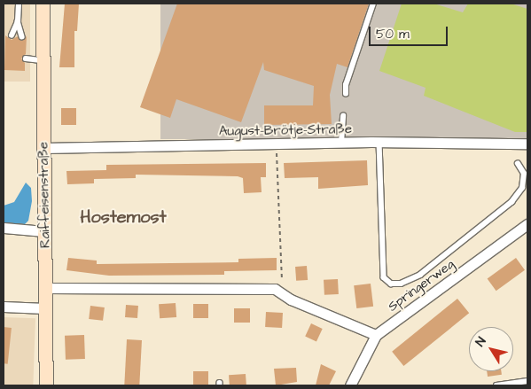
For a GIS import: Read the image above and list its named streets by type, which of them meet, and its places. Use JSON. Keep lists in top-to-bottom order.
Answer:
{
  "streets": {
    "street": ["August-Brötje-Straße", "Raiffeisenstraße", "Springerweg"]
  },
  "crossings": [
    ["August-Brötje-Straße", "Raiffeisenstraße"]
  ],
  "districts": ["Hostemost"],
  "scale_bar": "50 m",
  "north": "top left"
}
